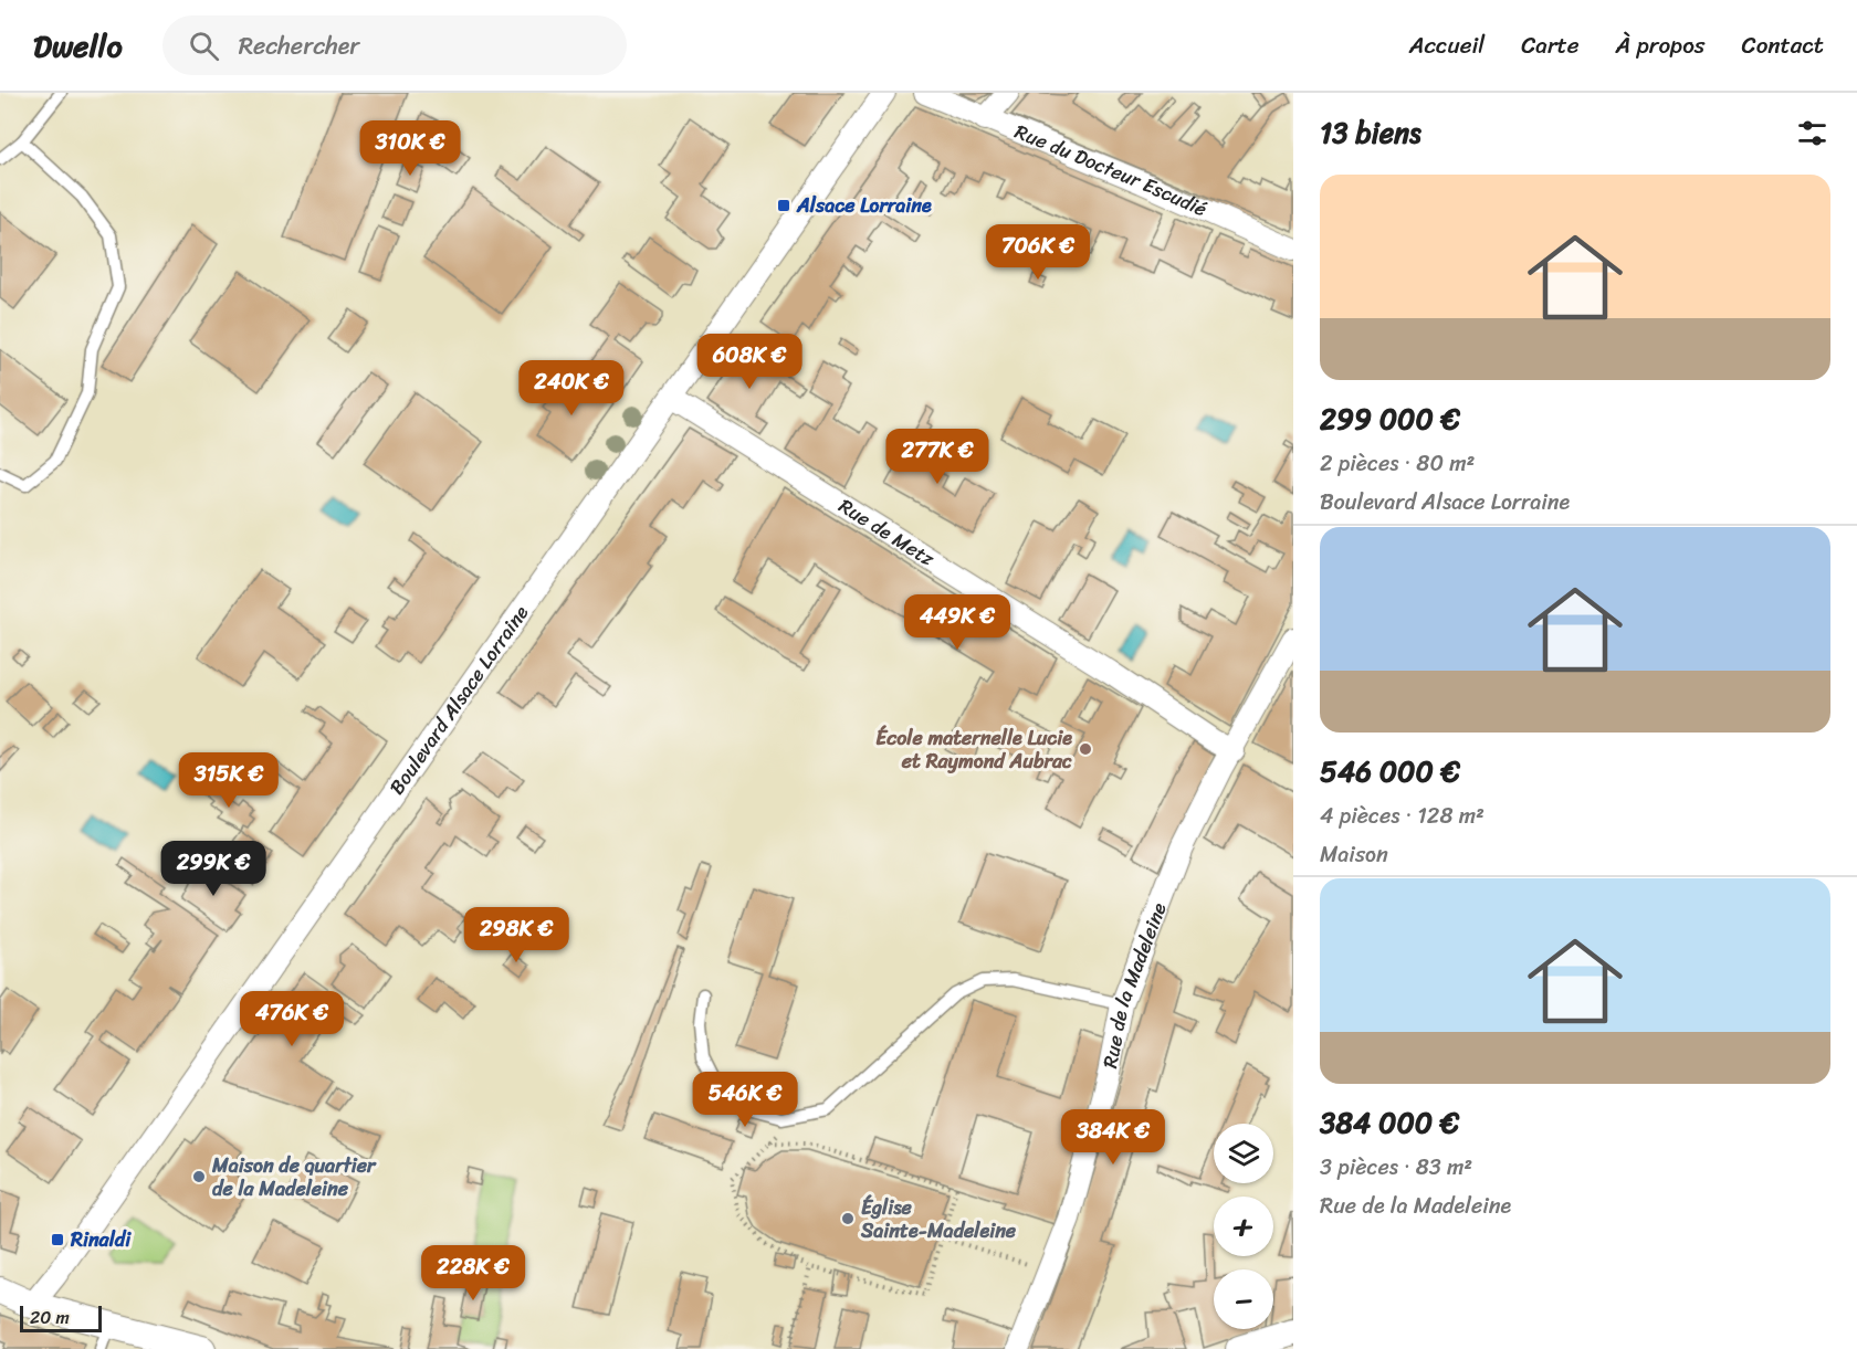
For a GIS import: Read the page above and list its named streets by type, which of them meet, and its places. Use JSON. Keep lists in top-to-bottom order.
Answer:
{
  "streets": {
    "street": [
      "Rue du Docteur Escudié",
      "Rue de Metz",
      "Boulevard Alsace Lorraine",
      "Rue de la Madeleine"
    ]
  },
  "crossings": [
    ["Rue de Metz", "Boulevard Alsace Lorraine"],
    ["Rue de Metz", "Rue de la Madeleine"]
  ],
  "places": {
    "transit": ["Alsace Lorraine", "Rinaldi"],
    "other": ["École maternelle Lucie et Raymond Aubrac", "Maison de quartier de la Madeleine", "Église Sainte-Madeleine"]
  },
  "scale_bar": "20 m",
  "page": {
    "header": "Dwello",
    "search": "Rechercher",
    "nav": [
      "Accueil",
      "Carte",
      "À propos",
      "Contact"
    ],
    "heading": "13 biens",
    "price": [
      "310K €",
      "706K €",
      "608K €",
      "240K €",
      "277K €",
      "449K €",
      "315K €",
      "299K €",
      "298K €",
      "476K €",
      "546K €",
      "384K €",
      "228K €"
    ],
    "list": [
      {
        "name": "299 000 €",
        "note": "2 pièces · 80 m² · Boulevard Alsace Lorraine"
      },
      {
        "name": "546 000 €",
        "note": "4 pièces · 128 m² · Maison"
      },
      {
        "name": "384 000 €",
        "note": "3 pièces · 83 m² · Rue de la Madeleine"
      }
    ],
    "map_buttons": ["+", "−"],
    "scale": "20 m"
  }
}
